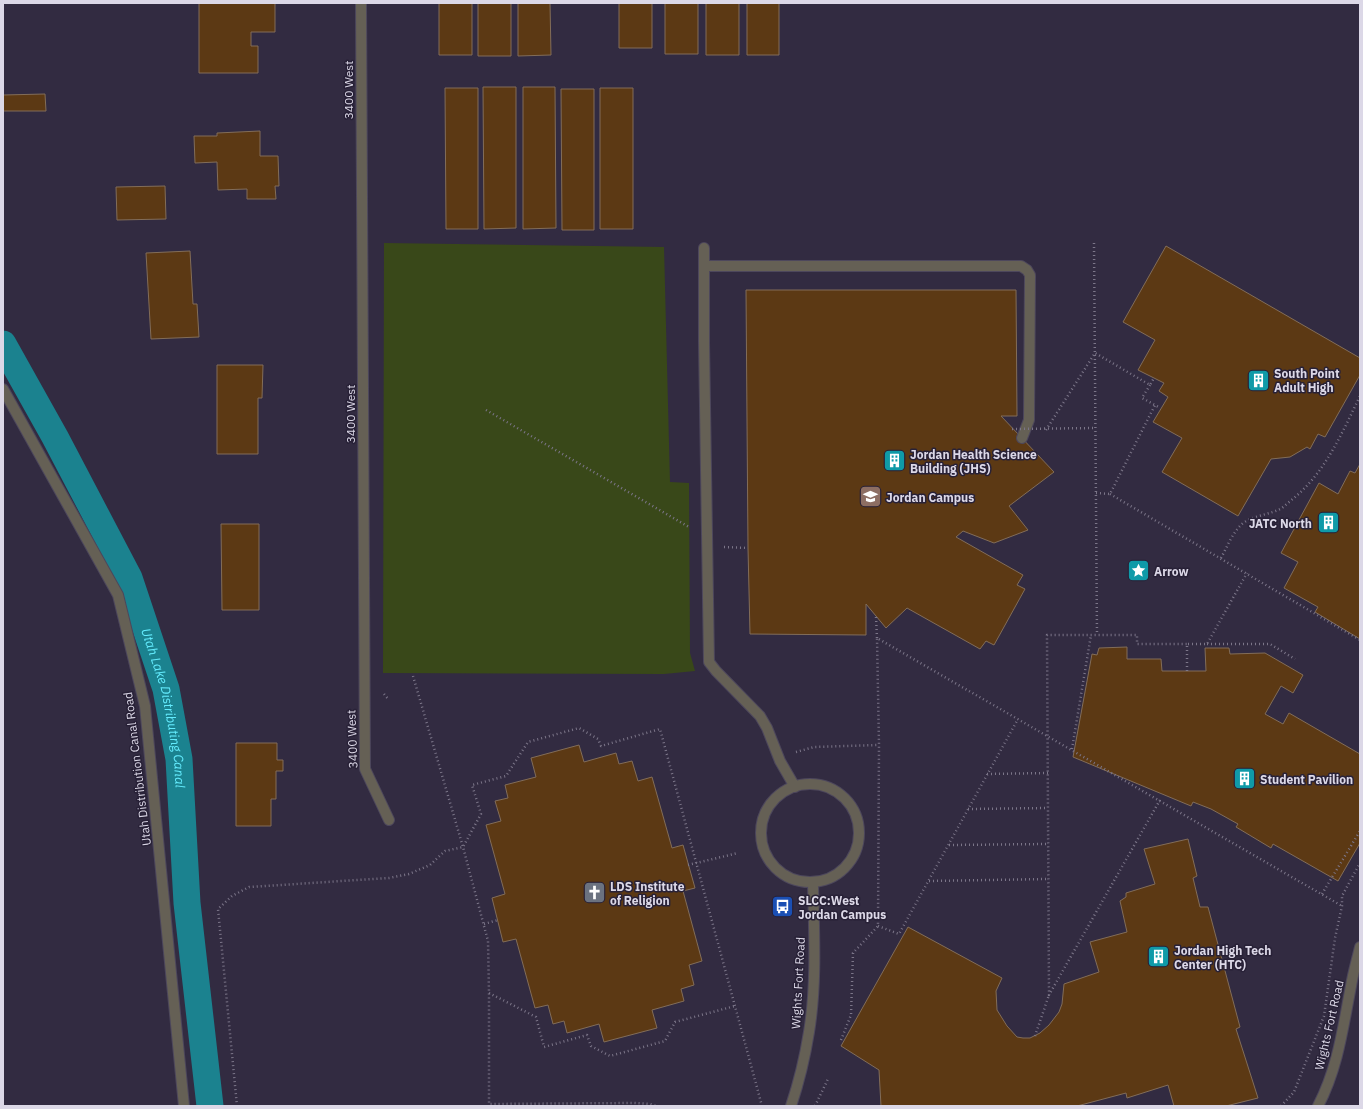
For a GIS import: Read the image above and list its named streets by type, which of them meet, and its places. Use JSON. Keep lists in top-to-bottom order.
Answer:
{
  "streets": {
    "street": ["3400 West", "Utah Distribution Canal Road", "Wights Fort Road"]
  },
  "water": ["Utah Lake Distributing Canal"],
  "places": {
    "building": [
      "South Point Adult High",
      "Jordan Health Science Building (JHS)",
      "JATC North",
      "Student Pavilion",
      "Jordan High Tech Center (HTC)"
    ],
    "school or university": ["Jordan Campus"],
    "place": ["Arrow"],
    "church": ["LDS Institute of Religion"],
    "bus stop": ["SLCC:West Jordan Campus"]
  }
}
